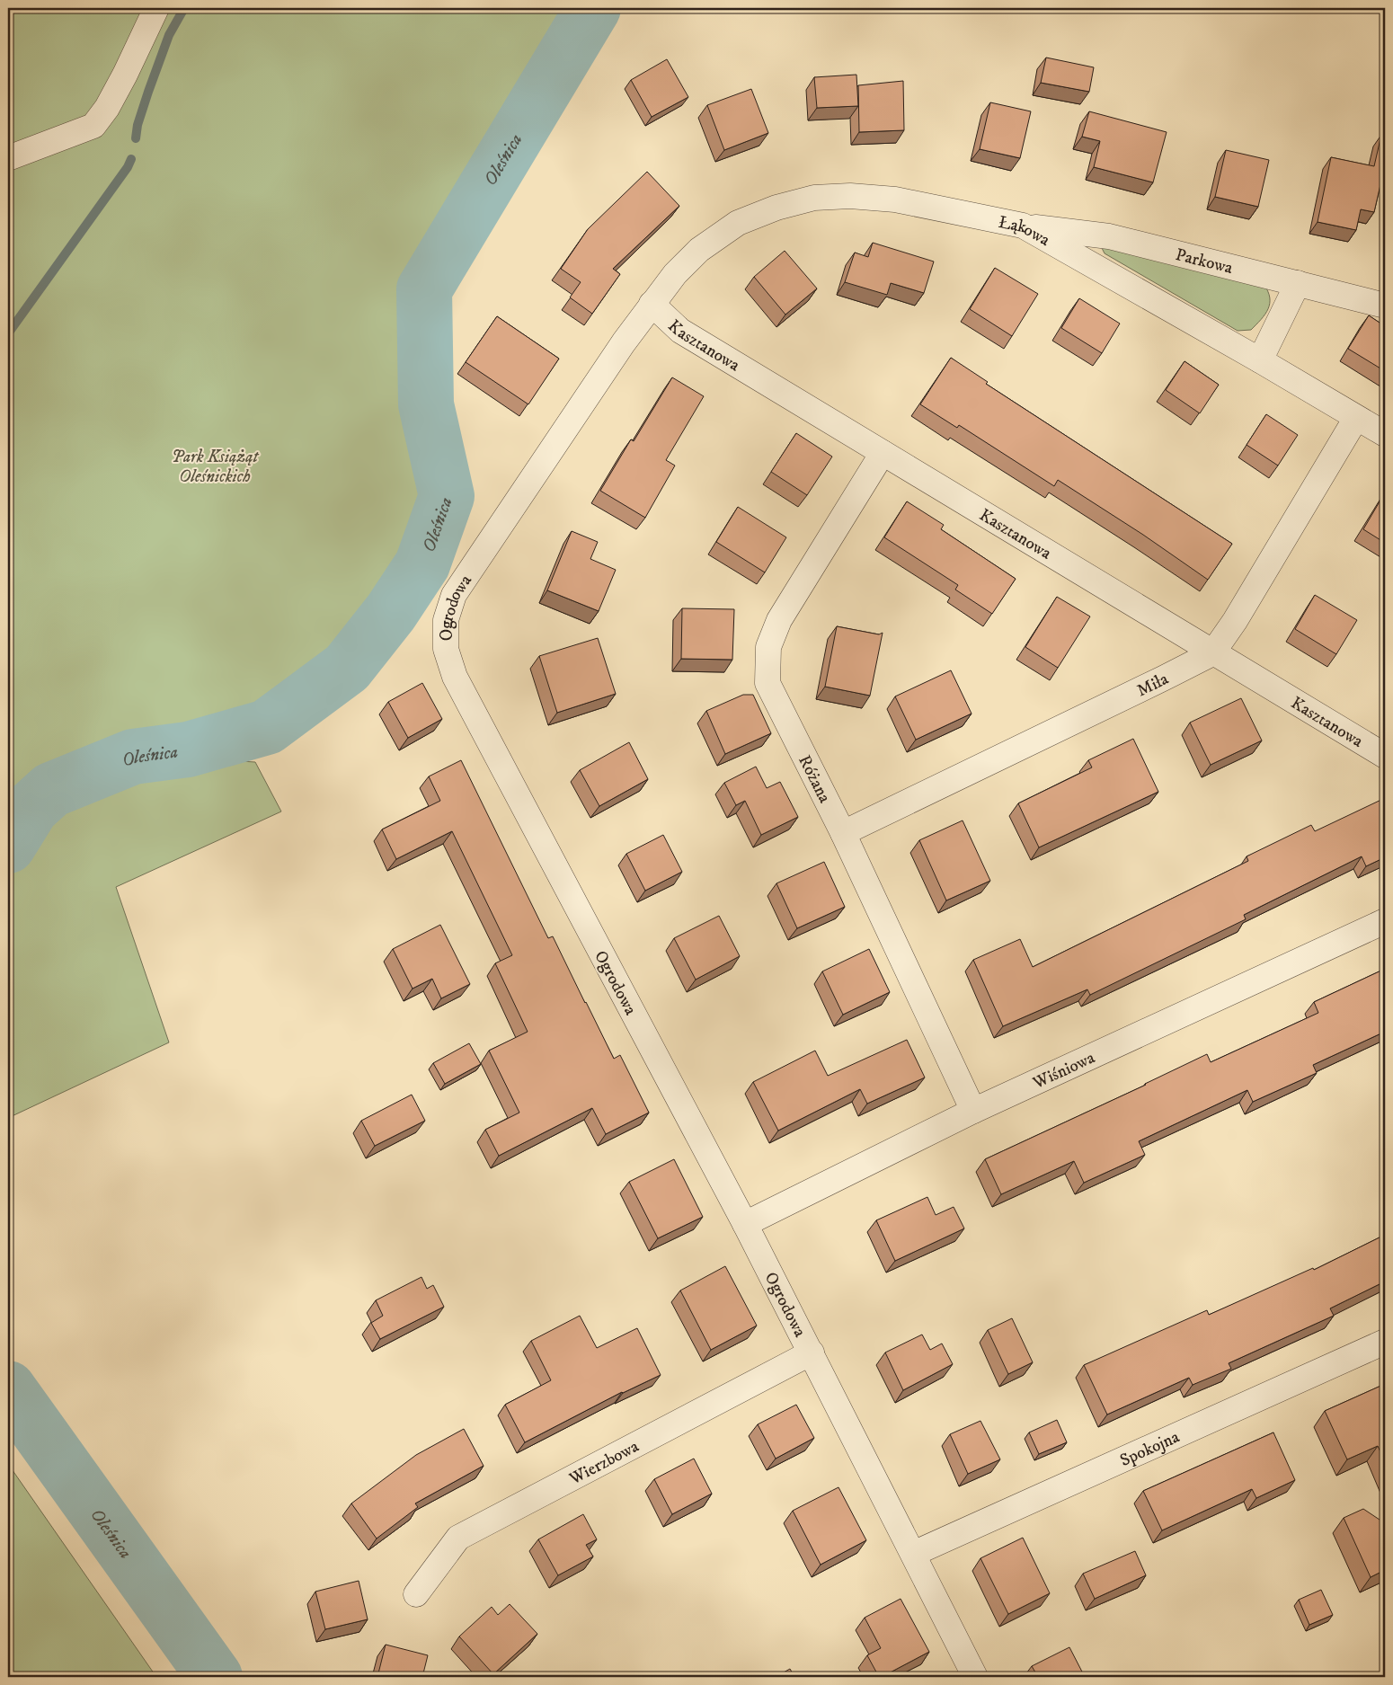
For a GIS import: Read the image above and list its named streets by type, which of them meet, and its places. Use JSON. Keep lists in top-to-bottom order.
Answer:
{
  "streets": {
    "street": [
      "Łąkowa",
      "Parkowa",
      "Kasztanowa",
      "Ogrodowa",
      "Miła",
      "Różana",
      "Wiśniowa",
      "Spokojna",
      "Wierzbowa"
    ]
  },
  "crossings": [
    ["Łąkowa", "Parkowa"],
    ["Łąkowa", "Kasztanowa"],
    ["Łąkowa", "Ogrodowa"],
    ["Łąkowa", "Miła"],
    ["Kasztanowa", "Ogrodowa"],
    ["Kasztanowa", "Miła"],
    ["Kasztanowa", "Różana"],
    ["Ogrodowa", "Wiśniowa"],
    ["Ogrodowa", "Spokojna"],
    ["Ogrodowa", "Wierzbowa"],
    ["Miła", "Różana"],
    ["Różana", "Wiśniowa"]
  ],
  "water": ["Oleśnica"],
  "parks": ["Park Książąt Oleśnickich"]
}
